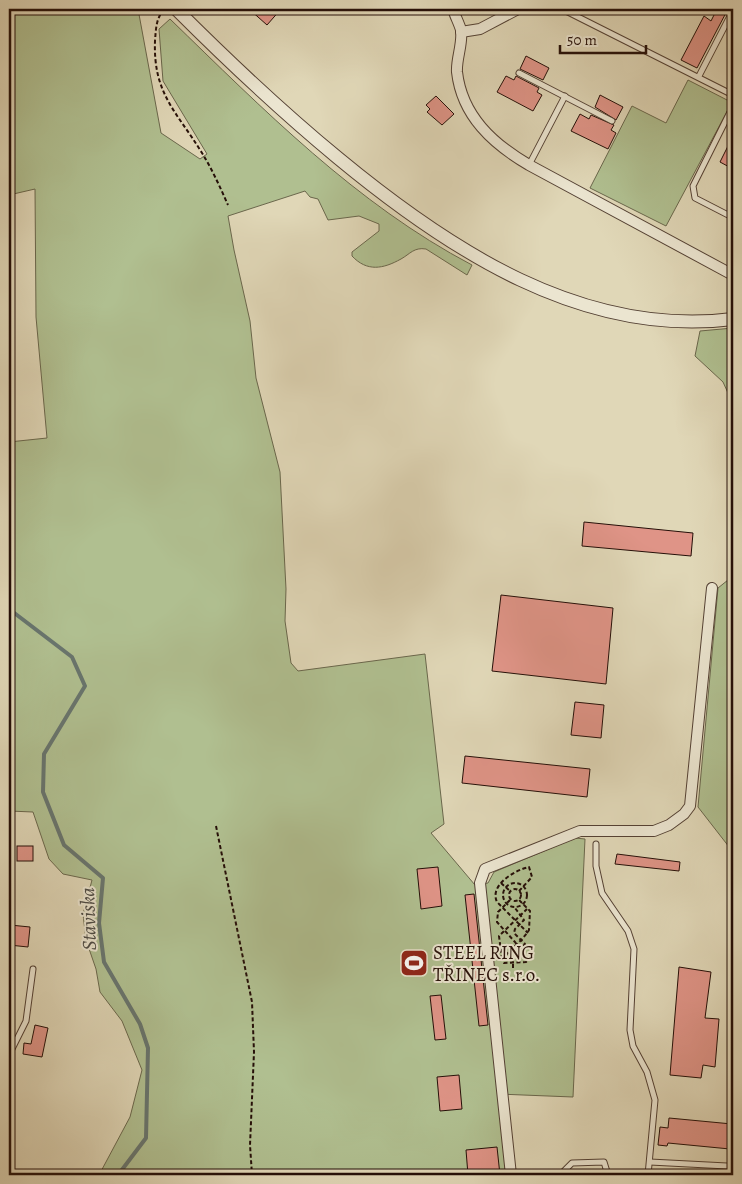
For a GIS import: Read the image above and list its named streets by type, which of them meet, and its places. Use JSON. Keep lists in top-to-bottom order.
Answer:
{
  "water": ["Staviska"],
  "places": {
    "sports": ["STEEL RING TŘINEC s.r.o."]
  },
  "scale_bar": "50 m"
}
